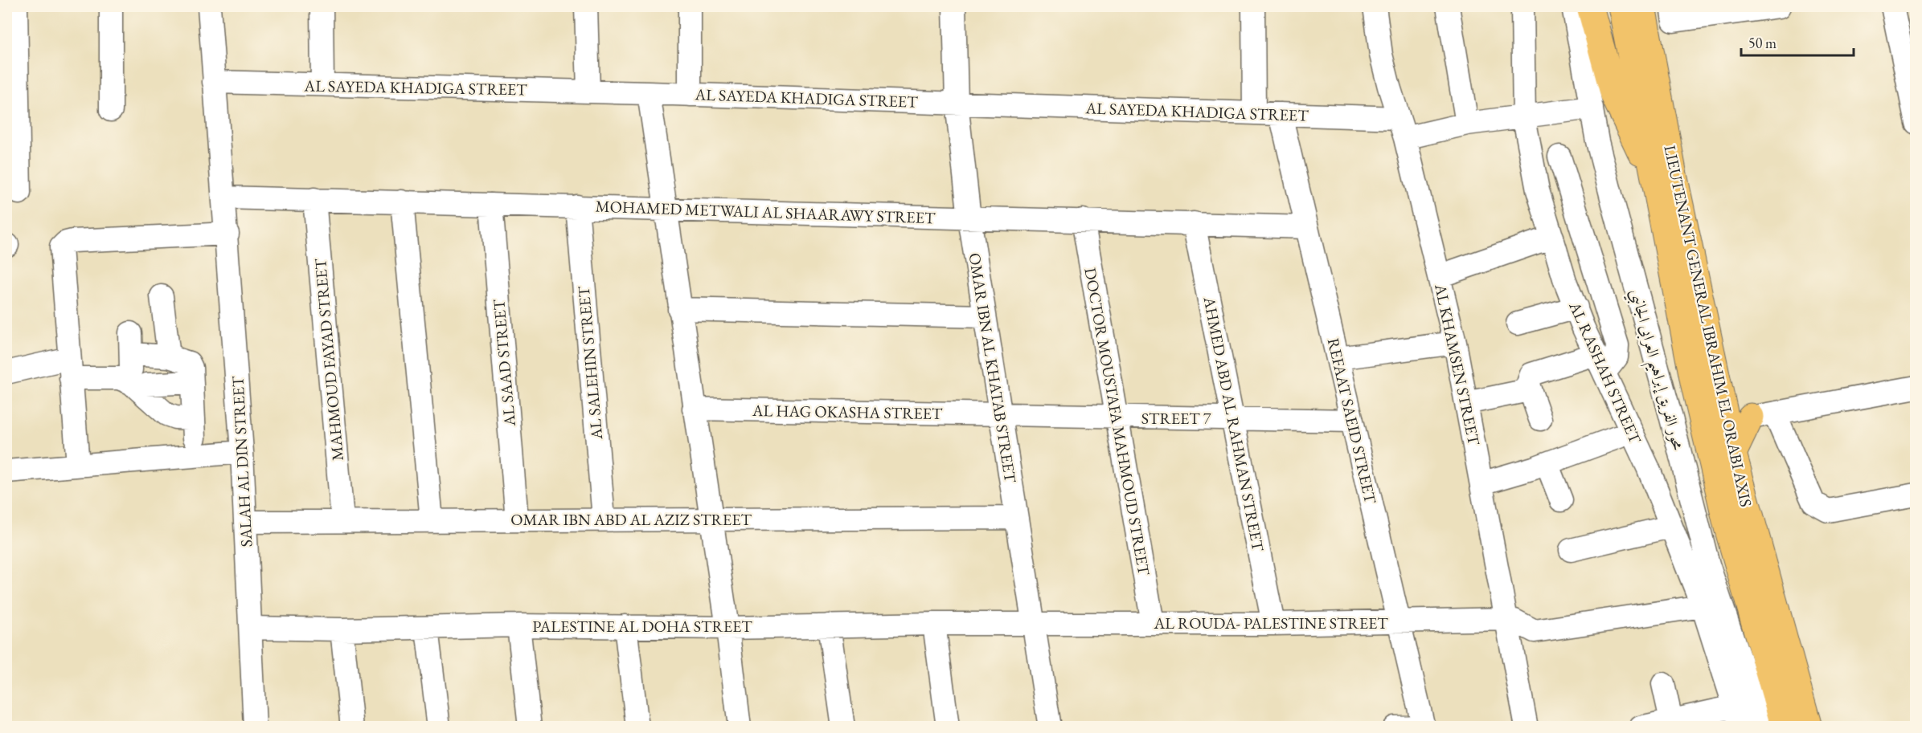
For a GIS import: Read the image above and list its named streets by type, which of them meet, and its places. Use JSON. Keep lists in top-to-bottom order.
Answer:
{
  "streets": {
    "main road": ["LIEUTENANT GENERAL IBRAHIM EL ORABI AXIS"],
    "street": [
      "AL SAYEDA KHADIGA STREET",
      "MOHAMED METWALI AL SHAARAWY STREET",
      "MAHMOUD FAYAD STREET",
      "AL SAAD STREET",
      "AL SALEHIN STREET",
      "AL KHAMSEN STREET",
      "OMAR IBN AL KHATAB STREET",
      "محور الفريق إبراهيم العرابى الجانبي",
      "AL RASHAH STREET",
      "AL HAG OKASHA STREET",
      "STREET 7",
      "REFAAT SAEID STREET",
      "DOCTOR MOUSTAFA MAHMOUD STREET",
      "AHMED ABD AL RAHMAN STREET",
      "SALAH AL DIN STREET",
      "OMAR IBN ABD AL AZIZ STREET",
      "AL ROUDA- PALESTINE STREET",
      "PALESTINE AL DOHA STREET"
    ]
  },
  "crossings": [
    ["AL SAYEDA KHADIGA STREET", "AL KHAMSEN STREET"],
    ["AL SAYEDA KHADIGA STREET", "OMAR IBN AL KHATAB STREET"],
    ["AL SAYEDA KHADIGA STREET", "محور الفريق إبراهيم العرابى الجانبي"],
    ["AL SAYEDA KHADIGA STREET", "AL RASHAH STREET"],
    ["AL SAYEDA KHADIGA STREET", "REFAAT SAEID STREET"],
    ["AL SAYEDA KHADIGA STREET", "SALAH AL DIN STREET"],
    ["MOHAMED METWALI AL SHAARAWY STREET", "MAHMOUD FAYAD STREET"],
    ["MOHAMED METWALI AL SHAARAWY STREET", "AL SAAD STREET"],
    ["MOHAMED METWALI AL SHAARAWY STREET", "AL SALEHIN STREET"],
    ["MOHAMED METWALI AL SHAARAWY STREET", "OMAR IBN AL KHATAB STREET"],
    ["MOHAMED METWALI AL SHAARAWY STREET", "REFAAT SAEID STREET"],
    ["MOHAMED METWALI AL SHAARAWY STREET", "DOCTOR MOUSTAFA MAHMOUD STREET"],
    ["MOHAMED METWALI AL SHAARAWY STREET", "AHMED ABD AL RAHMAN STREET"],
    ["MOHAMED METWALI AL SHAARAWY STREET", "SALAH AL DIN STREET"],
    ["MAHMOUD FAYAD STREET", "OMAR IBN ABD AL AZIZ STREET"],
    ["AL SAAD STREET", "OMAR IBN ABD AL AZIZ STREET"],
    ["AL SALEHIN STREET", "OMAR IBN ABD AL AZIZ STREET"],
    ["AL KHAMSEN STREET", "AL ROUDA- PALESTINE STREET"],
    ["OMAR IBN AL KHATAB STREET", "AL HAG OKASHA STREET"],
    ["OMAR IBN AL KHATAB STREET", "STREET 7"],
    ["OMAR IBN AL KHATAB STREET", "OMAR IBN ABD AL AZIZ STREET"],
    ["OMAR IBN AL KHATAB STREET", "AL ROUDA- PALESTINE STREET"],
    ["OMAR IBN AL KHATAB STREET", "PALESTINE AL DOHA STREET"],
    ["AL HAG OKASHA STREET", "STREET 7"],
    ["STREET 7", "REFAAT SAEID STREET"],
    ["STREET 7", "DOCTOR MOUSTAFA MAHMOUD STREET"],
    ["STREET 7", "AHMED ABD AL RAHMAN STREET"],
    ["REFAAT SAEID STREET", "AL ROUDA- PALESTINE STREET"],
    ["DOCTOR MOUSTAFA MAHMOUD STREET", "AL ROUDA- PALESTINE STREET"],
    ["AHMED ABD AL RAHMAN STREET", "AL ROUDA- PALESTINE STREET"],
    ["SALAH AL DIN STREET", "OMAR IBN ABD AL AZIZ STREET"],
    ["SALAH AL DIN STREET", "PALESTINE AL DOHA STREET"],
    ["AL ROUDA- PALESTINE STREET", "PALESTINE AL DOHA STREET"]
  ],
  "scale_bar": "50 m"
}
